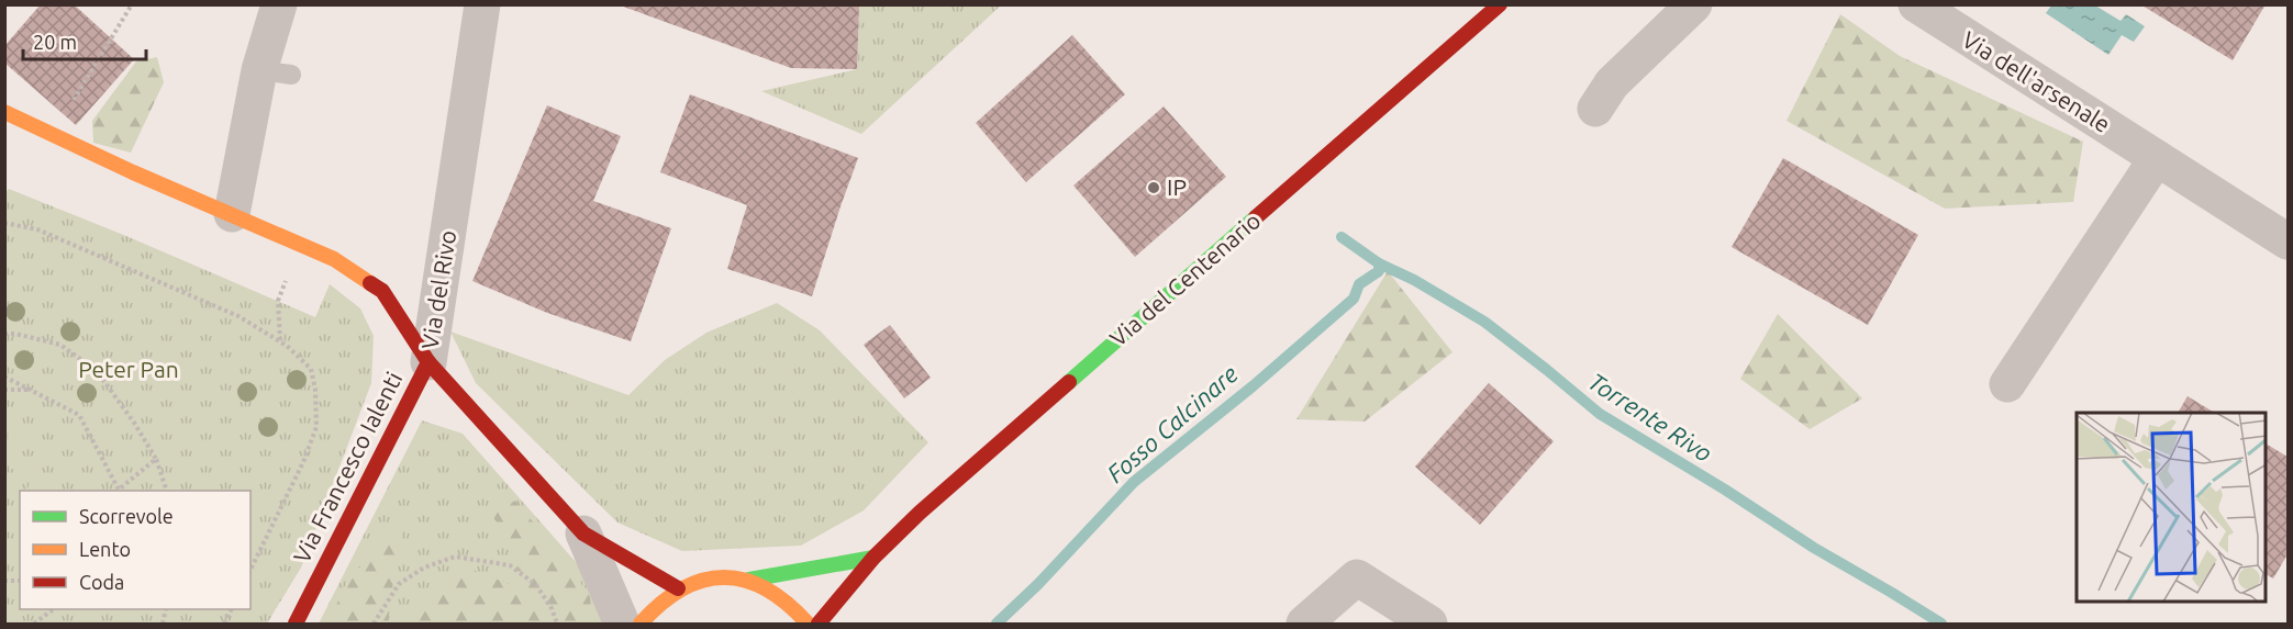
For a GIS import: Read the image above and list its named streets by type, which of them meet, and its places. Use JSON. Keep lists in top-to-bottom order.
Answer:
{
  "streets": {
    "street": [
      "Via dell'arsenale",
      "Via del Centenario",
      "Via del Rivo",
      "Via Francesco Ialenti"
    ]
  },
  "crossings": [
    ["Via del Rivo", "Via Francesco Ialenti"]
  ],
  "water": ["Torrente Rivo", "Fosso Calcinare"],
  "parks": ["Peter Pan"],
  "places": ["IP"],
  "legend": ["Scorrevole", "Lento", "Coda"],
  "scale_bar": "20 m"
}
